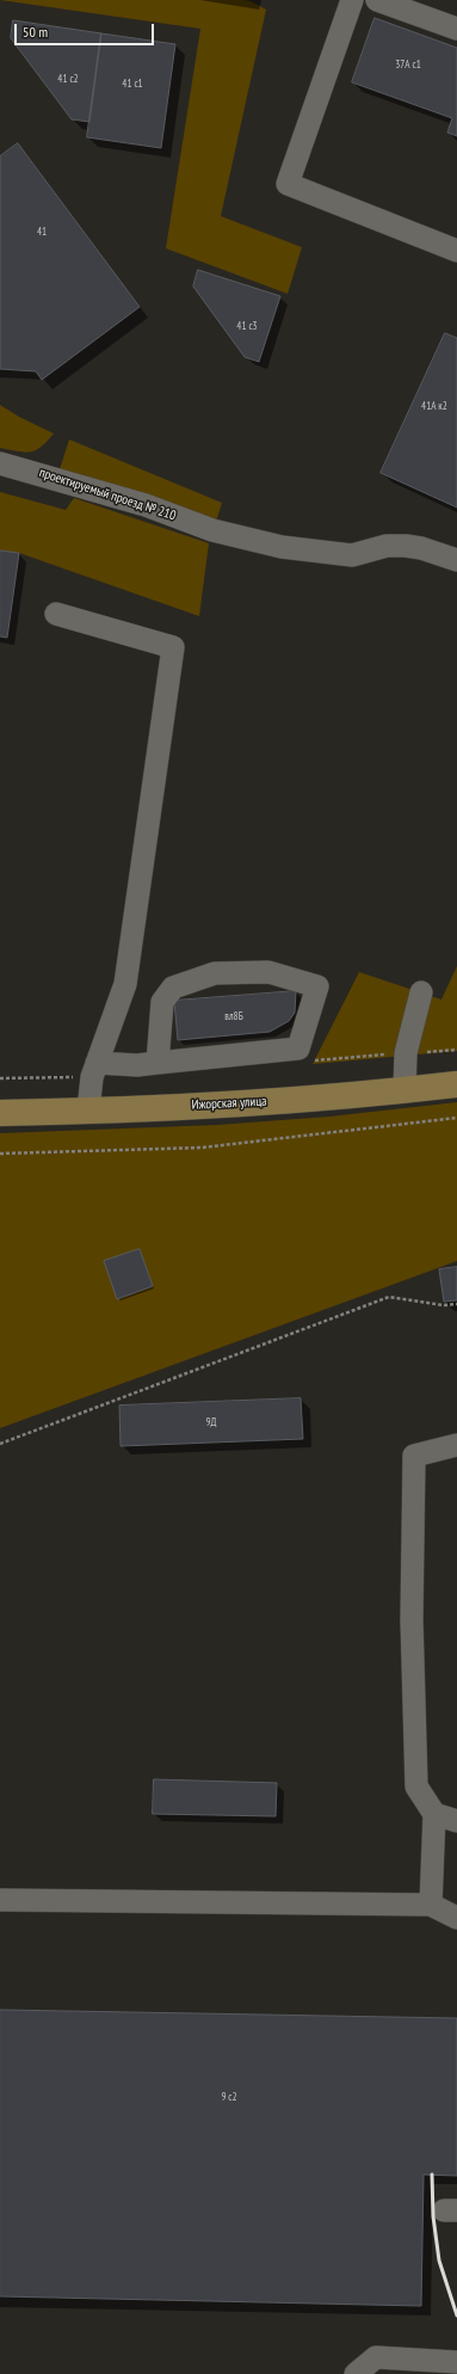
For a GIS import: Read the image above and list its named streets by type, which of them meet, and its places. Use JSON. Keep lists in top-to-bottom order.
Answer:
{
  "streets": {
    "main road": ["Ижорская улица"],
    "street": ["проектируемый проезд № 210"]
  },
  "house_numbers": [
    "37А с1",
    "41 с2",
    "41 с1",
    "41",
    "41 с3",
    "41А к2",
    "вл8Б",
    "9Д",
    "9 с2"
  ],
  "scale_bar": "50 m"
}
